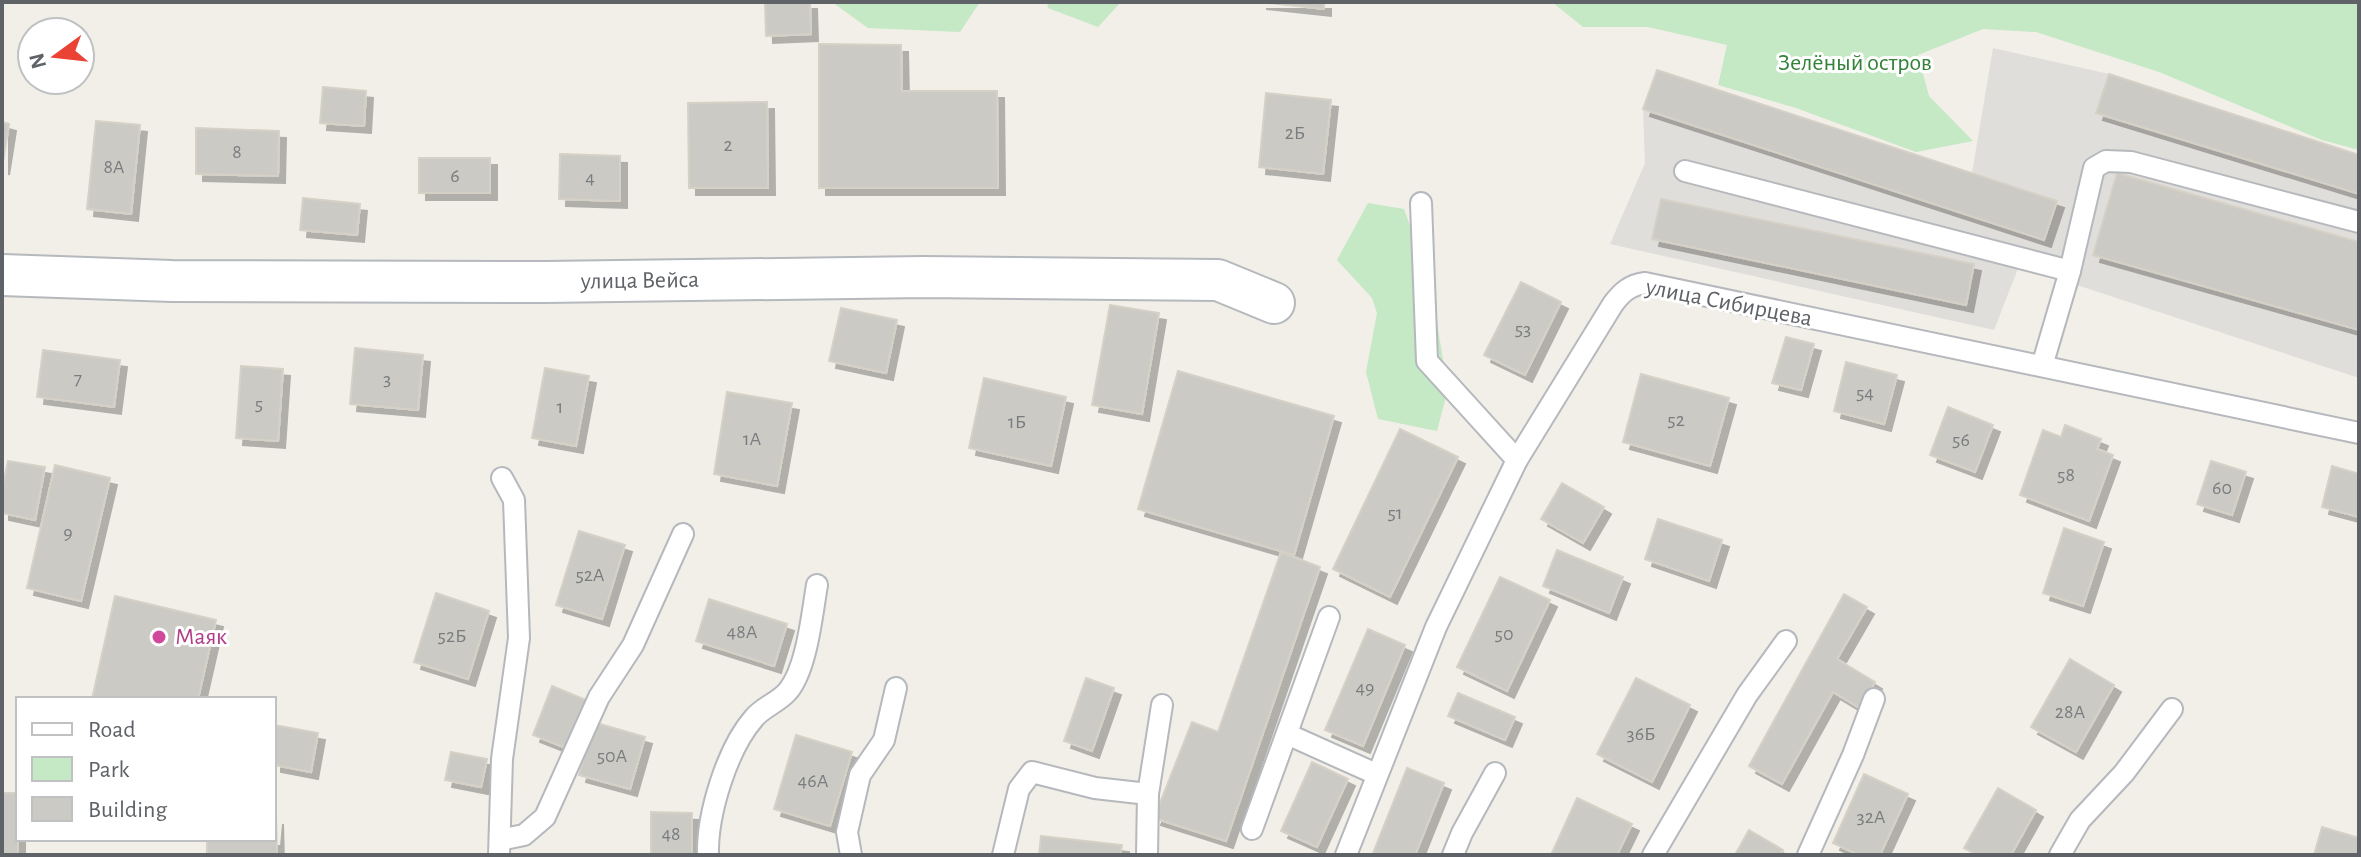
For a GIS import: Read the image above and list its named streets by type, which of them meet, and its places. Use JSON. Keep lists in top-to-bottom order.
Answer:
{
  "streets": {
    "street": ["улица Вейса"],
    "lane": ["улица Сибирцева"]
  },
  "parks": ["Зелёный остров"],
  "places": ["Маяк"],
  "house_numbers": [
    "2Б",
    "2",
    "8",
    "8А",
    "6",
    "4",
    "53",
    "7",
    "3",
    "54",
    "5",
    "1",
    "52",
    "1Б",
    "1А",
    "56",
    "58",
    "60",
    "51",
    "9",
    "52А",
    "48А",
    "50",
    "52Б",
    "49",
    "28А",
    "36Б",
    "50А",
    "46А",
    "32А",
    "48"
  ],
  "legend": ["Road", "Park", "Building"],
  "north": "left"
}
